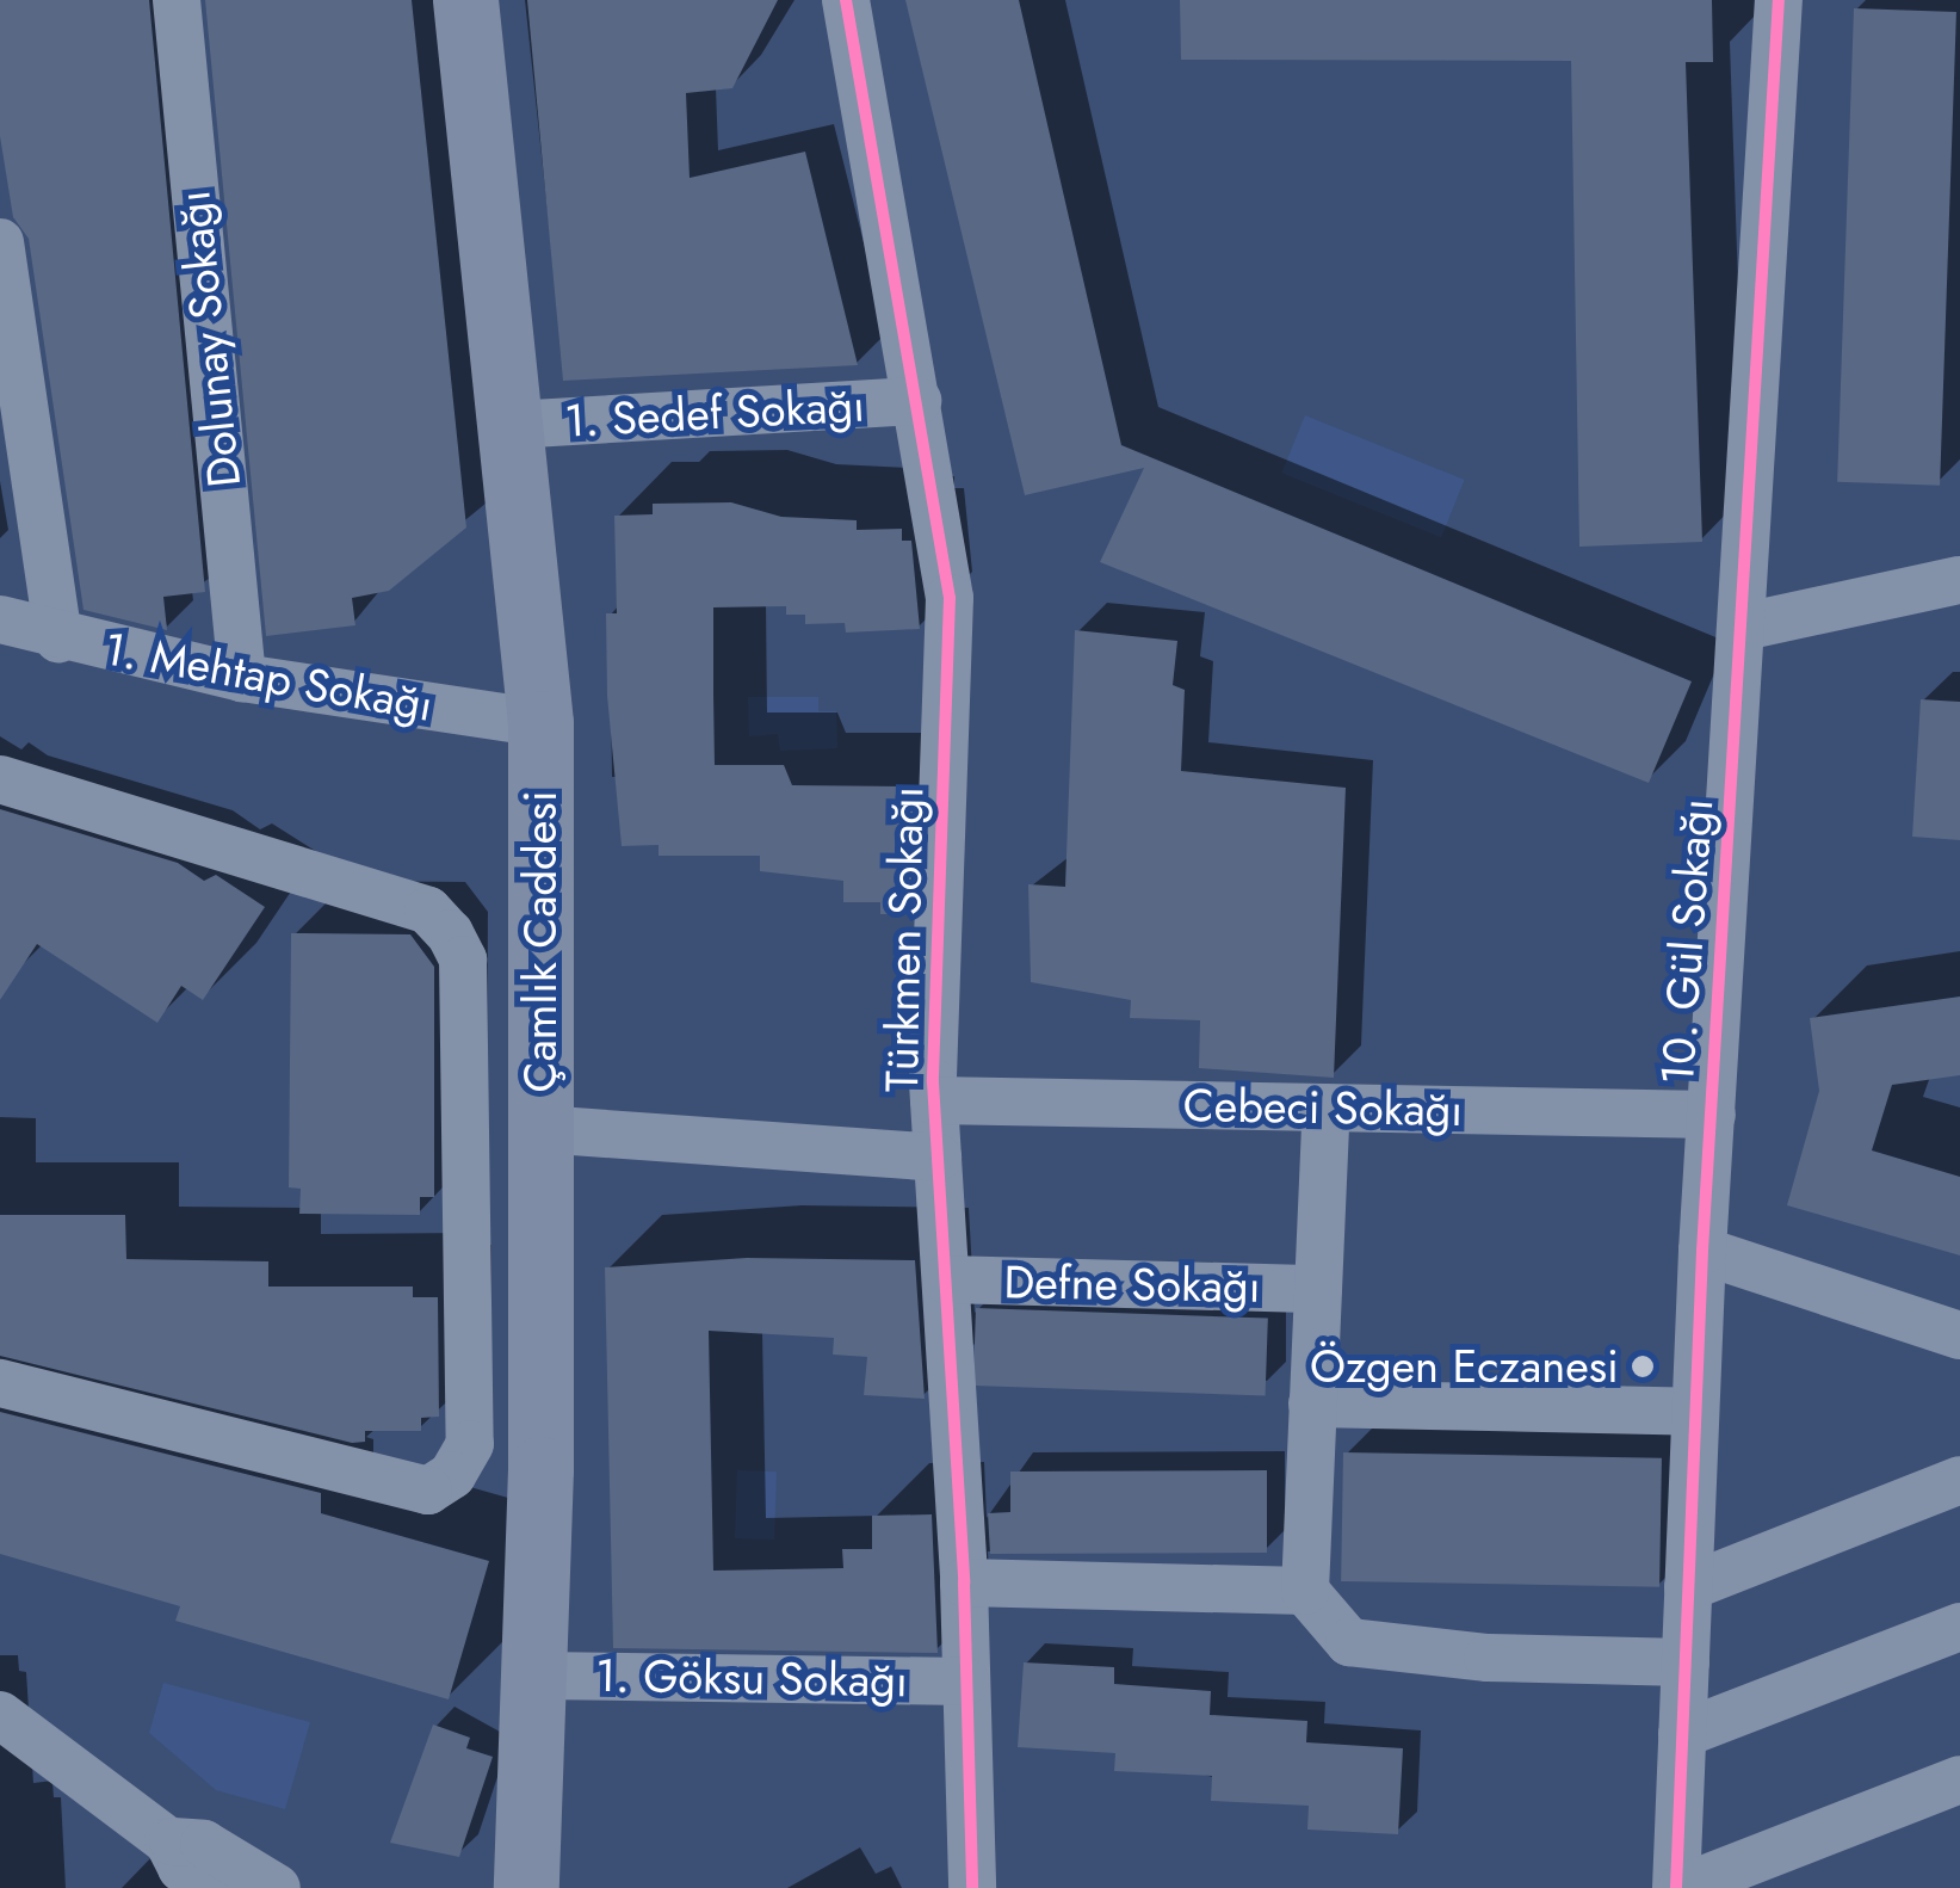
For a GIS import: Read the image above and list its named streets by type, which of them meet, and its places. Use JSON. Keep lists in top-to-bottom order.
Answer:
{
  "streets": {
    "main road": ["Çamlık Caddesi"],
    "street": [
      "Dolunay Sokağı",
      "1. Sedef Sokağı",
      "1. Mehtap Sokağı",
      "Türkmen Sokağı",
      "10. Gül Sokağı",
      "Cebeci Sokağı",
      "Defne Sokağı",
      "1. Göksu Sokağı"
    ]
  },
  "crossings": [
    ["Dolunay Sokağı", "1. Mehtap Sokağı"],
    ["1. Sedef Sokağı", "Türkmen Sokağı"],
    ["1. Sedef Sokağı", "Çamlık Caddesi"],
    ["1. Mehtap Sokağı", "Çamlık Caddesi"],
    ["Türkmen Sokağı", "Cebeci Sokağı"],
    ["Türkmen Sokağı", "Defne Sokağı"],
    ["Türkmen Sokağı", "1. Göksu Sokağı"],
    ["Çamlık Caddesi", "1. Göksu Sokağı"],
    ["10. Gül Sokağı", "Cebeci Sokağı"]
  ],
  "places": ["Özgen Eczanesi"]
}
